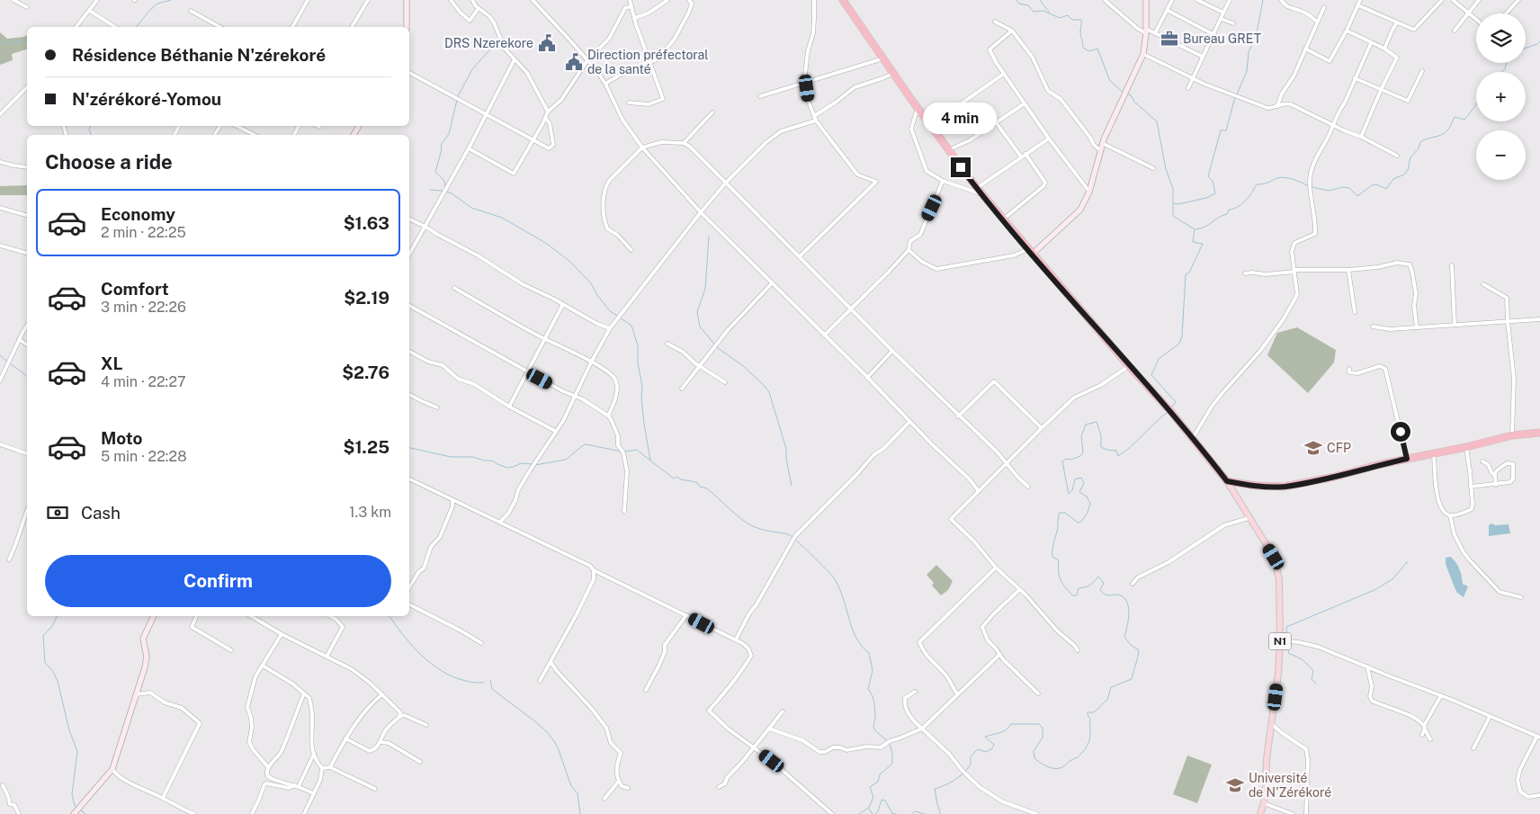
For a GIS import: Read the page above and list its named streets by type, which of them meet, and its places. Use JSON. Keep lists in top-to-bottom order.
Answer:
{
  "streets": {
    "highway": ["N1"]
  },
  "places": {
    "office": ["Bureau GRET"],
    "public building": ["DRS Nzerekore", "Direction préfectoral de la santé"],
    "school or university": ["CFP", "Université de N'Zérékoré"]
  },
  "page": {
    "map_buttons": ["+", "−"],
    "banner": ["Résidence Béthanie N'zérekoré", "N'zérékoré-Yomou"],
    "bubble": "4 min",
    "heading": "Choose a ride",
    "list": [
      {
        "name": "Economy",
        "note": "2 min · 22:25",
        "value": "$1.63"
      },
      {
        "name": "Comfort",
        "note": "3 min · 22:26",
        "value": "$2.19"
      },
      {
        "name": "XL",
        "note": "4 min · 22:27",
        "value": "$2.76"
      },
      {
        "name": "Moto",
        "note": "5 min · 22:28",
        "value": "$1.25"
      }
    ],
    "pay": ["Cash", "1.3 km"],
    "buttons": "Confirm"
  }
}
